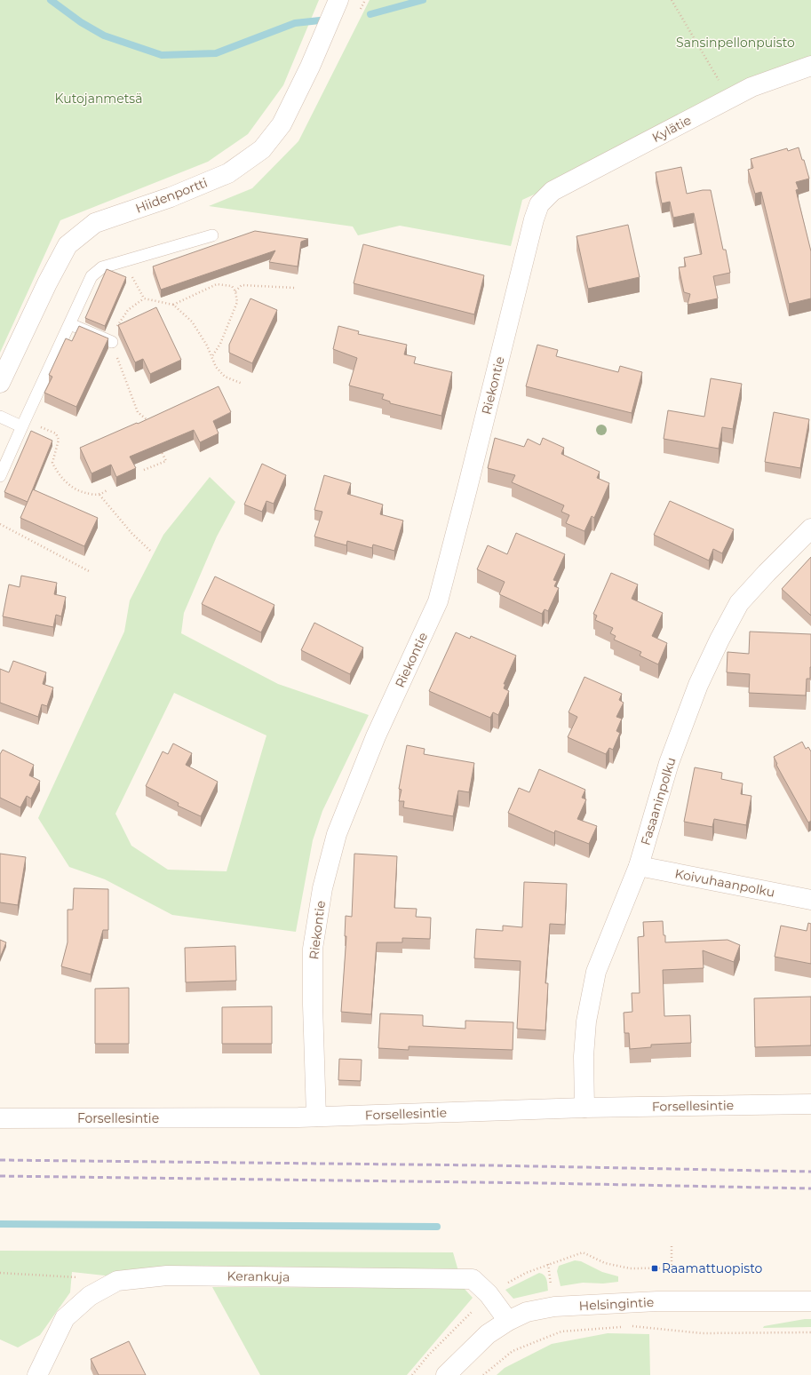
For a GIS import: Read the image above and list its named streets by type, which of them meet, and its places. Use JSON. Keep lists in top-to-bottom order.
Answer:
{
  "streets": {
    "street": [
      "Kylätie",
      "Hiidenportti",
      "Riekontie",
      "Fasaaninpolku",
      "Koivuhaanpolku",
      "Forsellesintie",
      "Kerankuja",
      "Helsingintie"
    ]
  },
  "crossings": [
    ["Kylätie", "Riekontie"],
    ["Riekontie", "Forsellesintie"],
    ["Fasaaninpolku", "Koivuhaanpolku"],
    ["Fasaaninpolku", "Forsellesintie"],
    ["Kerankuja", "Helsingintie"]
  ],
  "parks": ["Sansinpellonpuisto", "Kutojanmetsä"],
  "places": {
    "transit": ["Raamattuopisto"]
  }
}
